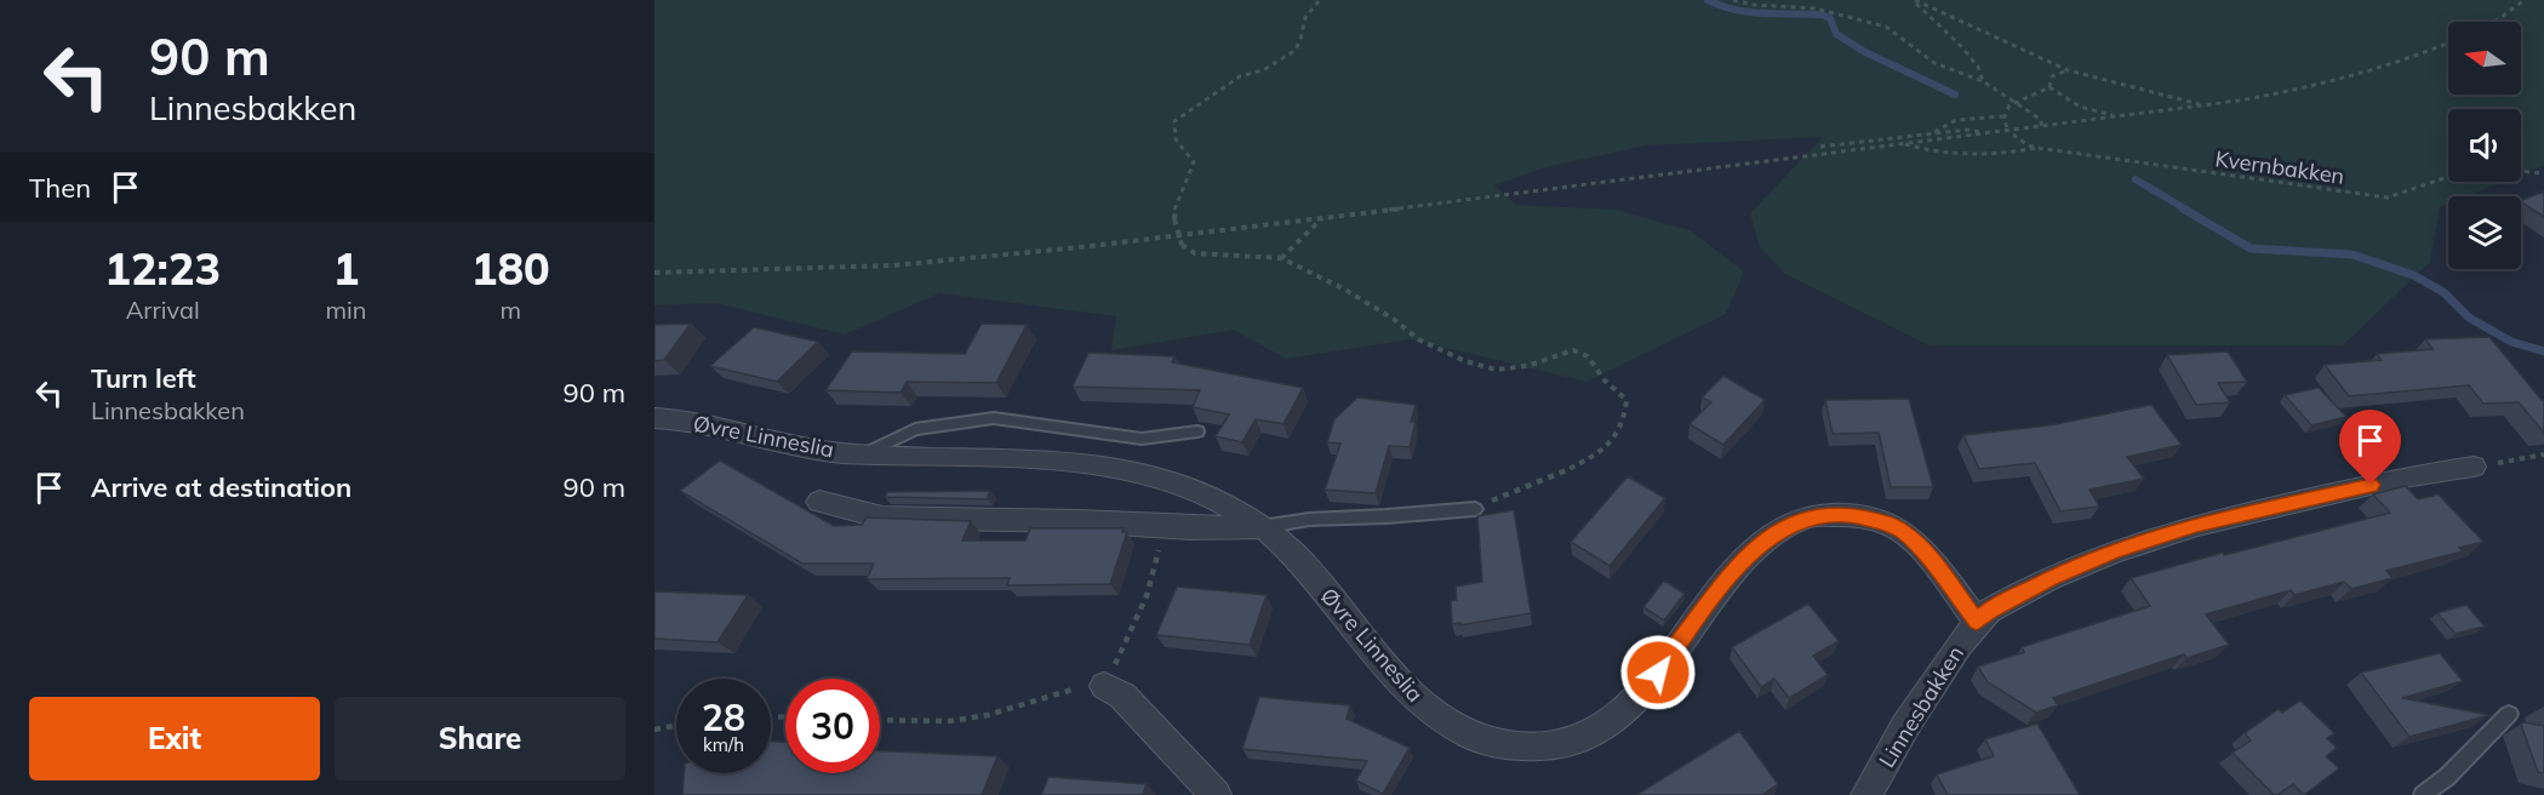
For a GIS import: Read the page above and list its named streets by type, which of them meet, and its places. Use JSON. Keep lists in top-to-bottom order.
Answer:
{
  "streets": {
    "street": ["Øvre Linneslia", "Linnesbakken"],
    "path": ["Kvernbakken"]
  },
  "crossings": [
    ["Øvre Linneslia", "Linnesbakken"]
  ],
  "north": "left",
  "page": {
    "turn": ["90 m", "Linnesbakken"],
    "then": "Then",
    "eta": [
      "12:23",
      "Arrival",
      "1",
      "min",
      "180",
      "m"
    ],
    "list": [
      {
        "name": "Turn left",
        "note": "Linnesbakken",
        "value": "90 m"
      },
      {
        "name": "Arrive at destination",
        "value": "90 m"
      }
    ],
    "speed": "28 km/h",
    "limit": "30",
    "buttons": ["Exit", "Share"]
  }
}
